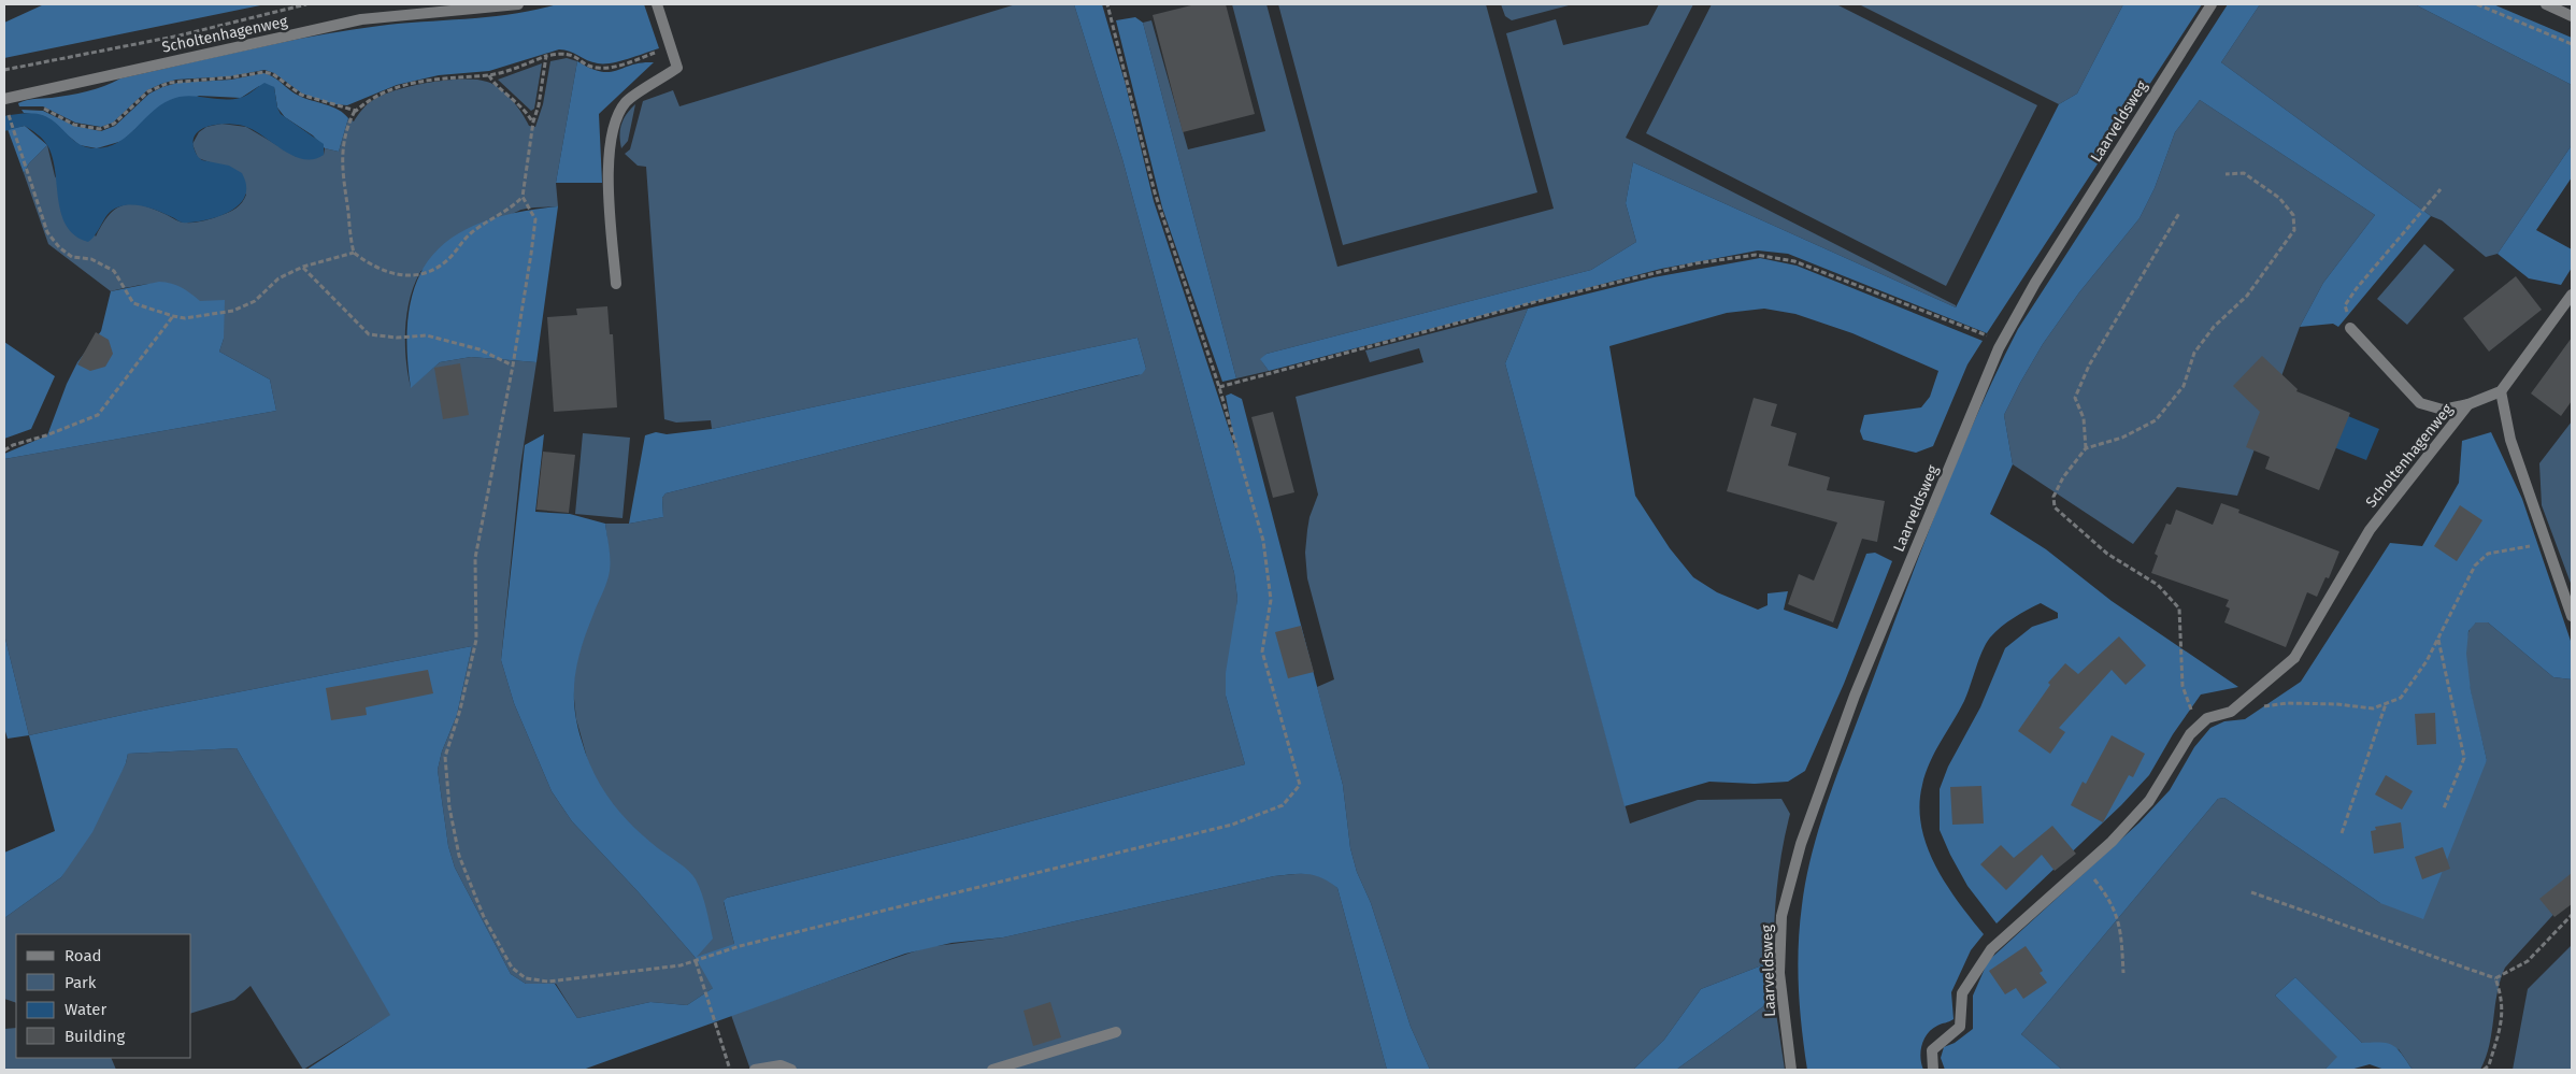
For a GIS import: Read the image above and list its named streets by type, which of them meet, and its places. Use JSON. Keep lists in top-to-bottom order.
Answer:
{
  "streets": {
    "street": ["Scholtenhagenweg", "Laarveldsweg"]
  },
  "legend": [
    "Road",
    "Park",
    "Water",
    "Building"
  ]
}
